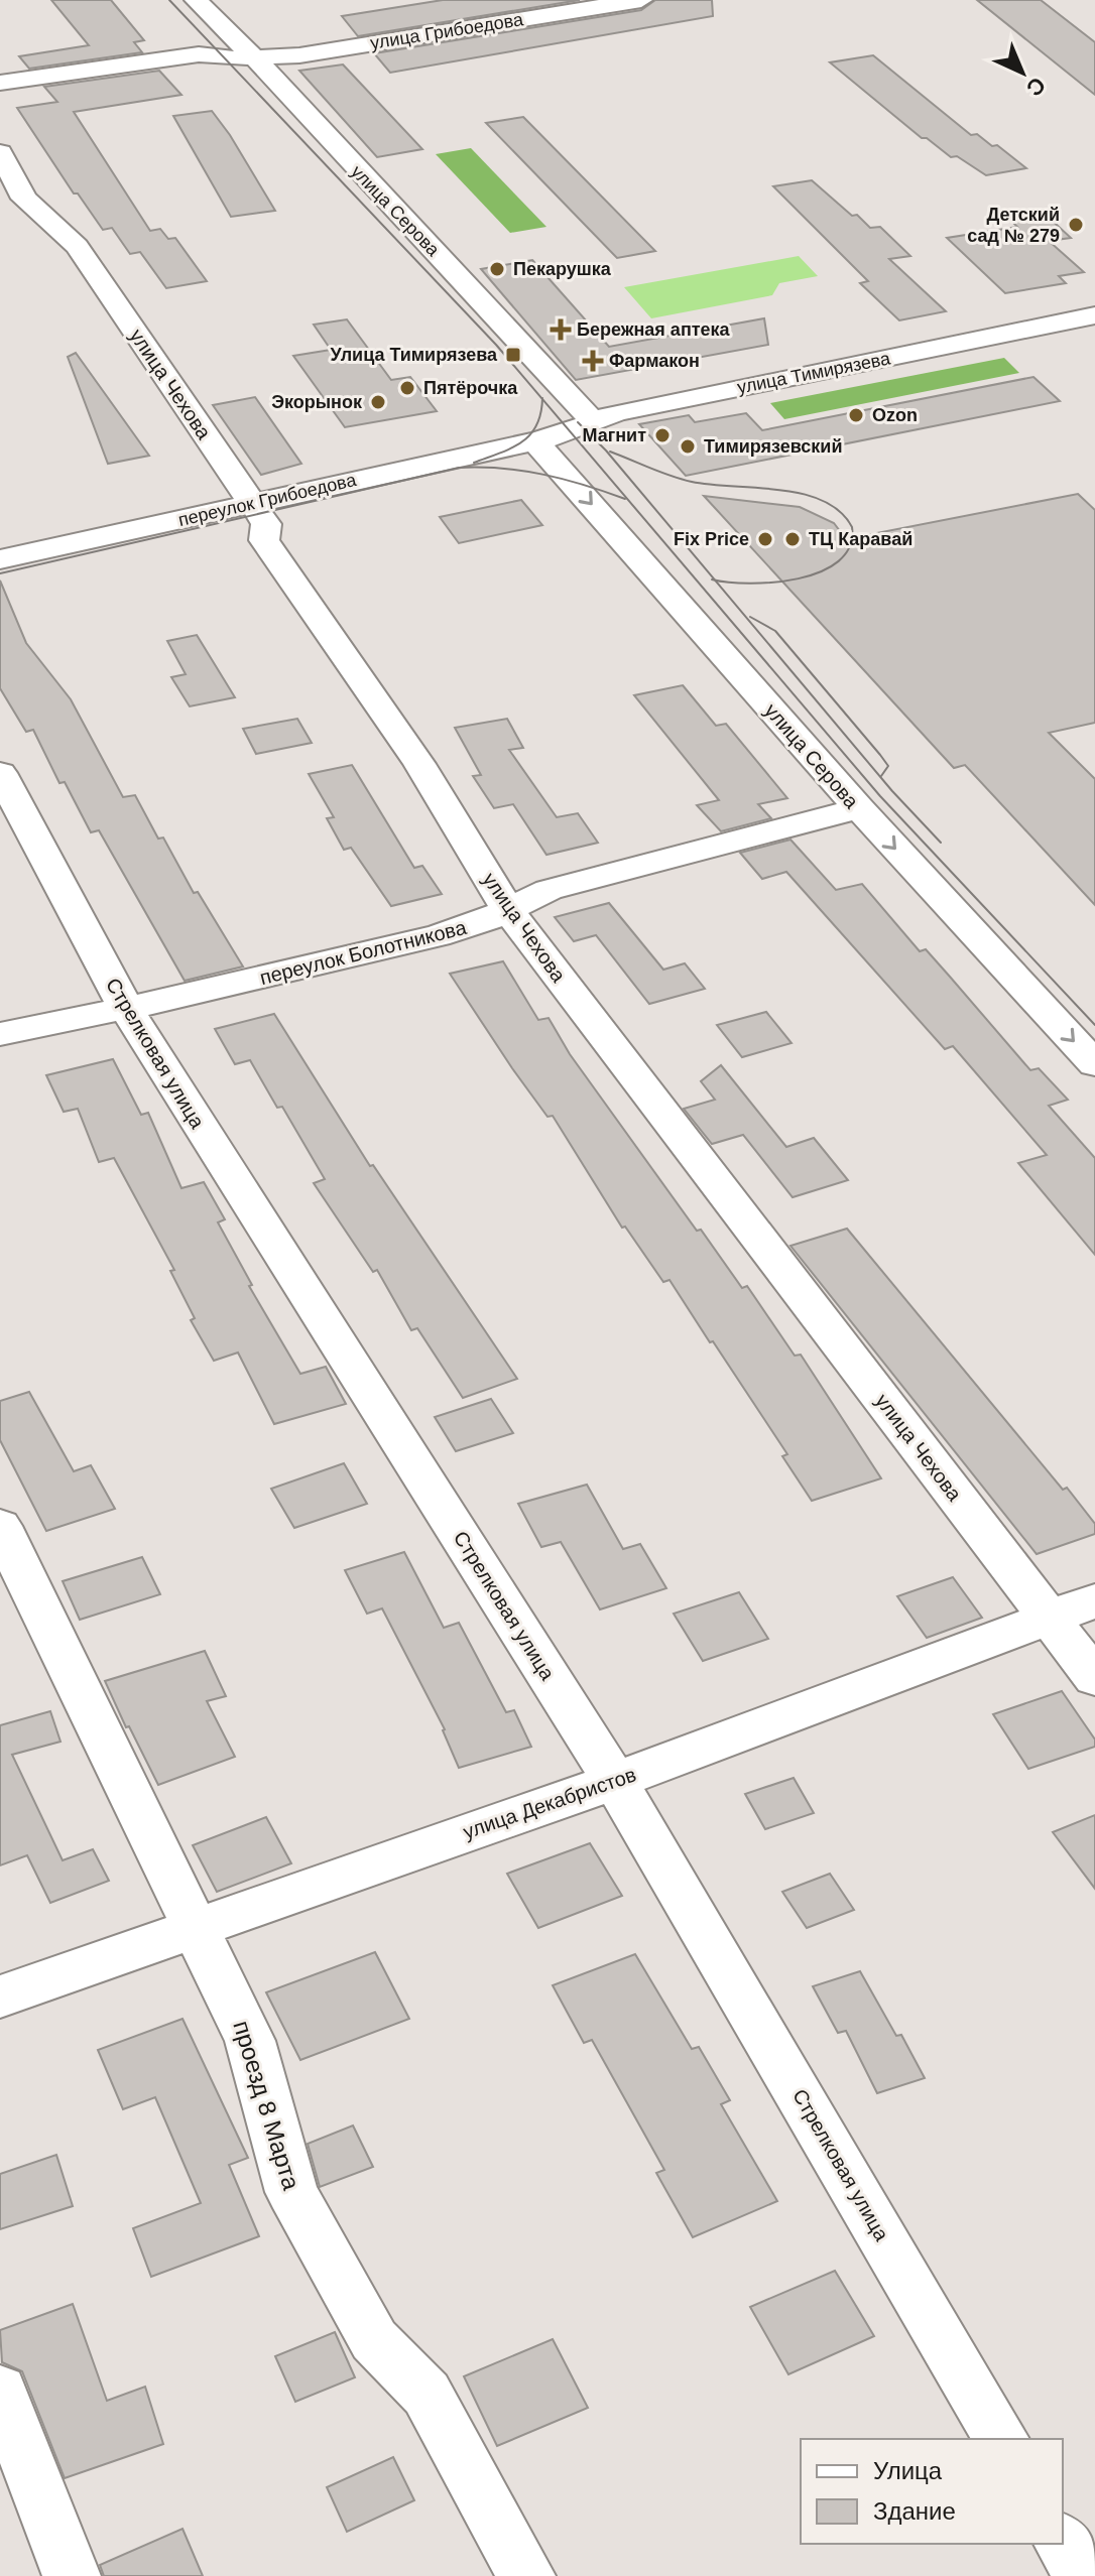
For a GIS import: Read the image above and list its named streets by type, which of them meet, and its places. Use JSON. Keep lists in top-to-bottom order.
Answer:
{
  "streets": {
    "street": [
      "улица Грибоедова",
      "улица Серова",
      "улица Тимирязева",
      "улица Чехова",
      "переулок Грибоедова",
      "переулок Болотникова",
      "Стрелковая улица",
      "улица Декабристов",
      "проезд 8 Марта"
    ]
  },
  "crossings": [
    ["улица Грибоедова", "улица Серова"],
    ["улица Серова", "улица Тимирязева"],
    ["улица Серова", "переулок Грибоедова"],
    ["улица Серова", "переулок Болотникова"],
    ["улица Тимирязева", "переулок Грибоедова"],
    ["улица Чехова", "переулок Грибоедова"],
    ["улица Чехова", "переулок Болотникова"],
    ["улица Чехова", "улица Декабристов"],
    ["переулок Болотникова", "Стрелковая улица"],
    ["Стрелковая улица", "улица Декабристов"],
    ["улица Декабристов", "проезд 8 Марта"]
  ],
  "one_way": ["улица Серова"],
  "places": {
    "other": [
      "Детский сад № 279",
      "Пекарушка",
      "Пятёрочка",
      "Экорынок",
      "Ozon",
      "Магнит",
      "Тимирязевский",
      "Fix Price",
      "ТЦ Каравай"
    ],
    "health": ["Бережная аптека", "Фармакон"],
    "transit": ["Улица Тимирязева"]
  },
  "legend": ["Улица", "Здание"],
  "north": "bottom right"
}
